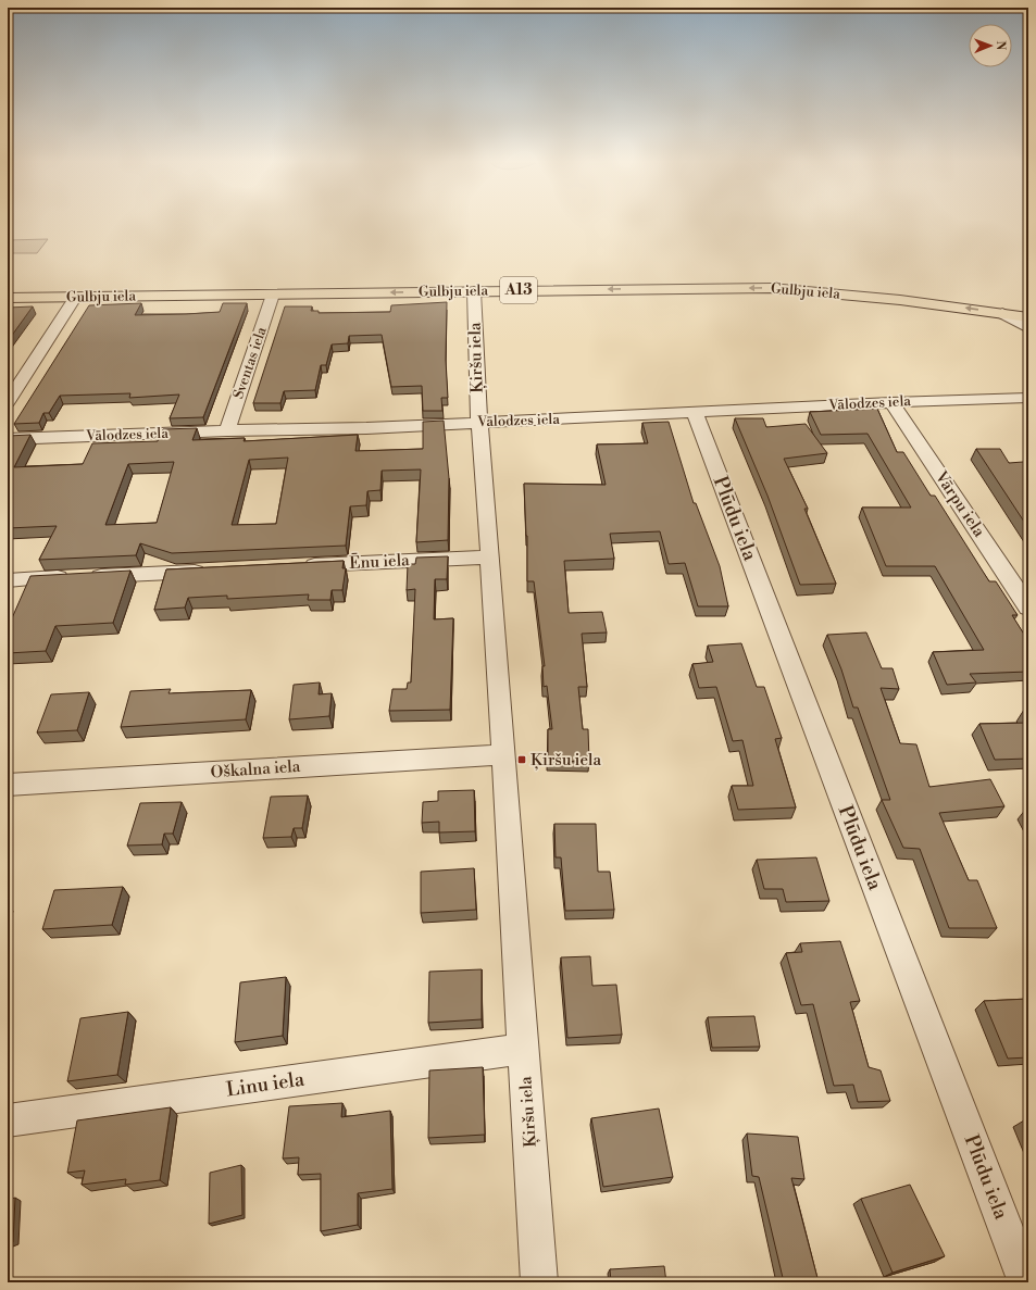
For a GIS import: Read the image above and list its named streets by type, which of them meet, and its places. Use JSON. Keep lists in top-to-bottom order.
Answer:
{
  "streets": {
    "main road": ["A13", "Gulbju iela"],
    "street": [
      "Ķiršu iela",
      "Sventas iela",
      "Vālodzes iela",
      "Vārpu iela",
      "Plūdu iela",
      "Ēnu iela",
      "Oškalna iela",
      "Linu iela"
    ]
  },
  "crossings": [
    ["Gulbju iela", "Ķiršu iela"],
    ["Gulbju iela", "Sventas iela"],
    ["Ķiršu iela", "Vālodzes iela"],
    ["Ķiršu iela", "Ēnu iela"],
    ["Ķiršu iela", "Oškalna iela"],
    ["Ķiršu iela", "Linu iela"],
    ["Sventas iela", "Vālodzes iela"],
    ["Vālodzes iela", "Vārpu iela"],
    ["Vālodzes iela", "Plūdu iela"]
  ],
  "one_way": ["Gulbju iela"],
  "places": {
    "transit": ["Ķiršu iela"]
  },
  "north": "right"
}
